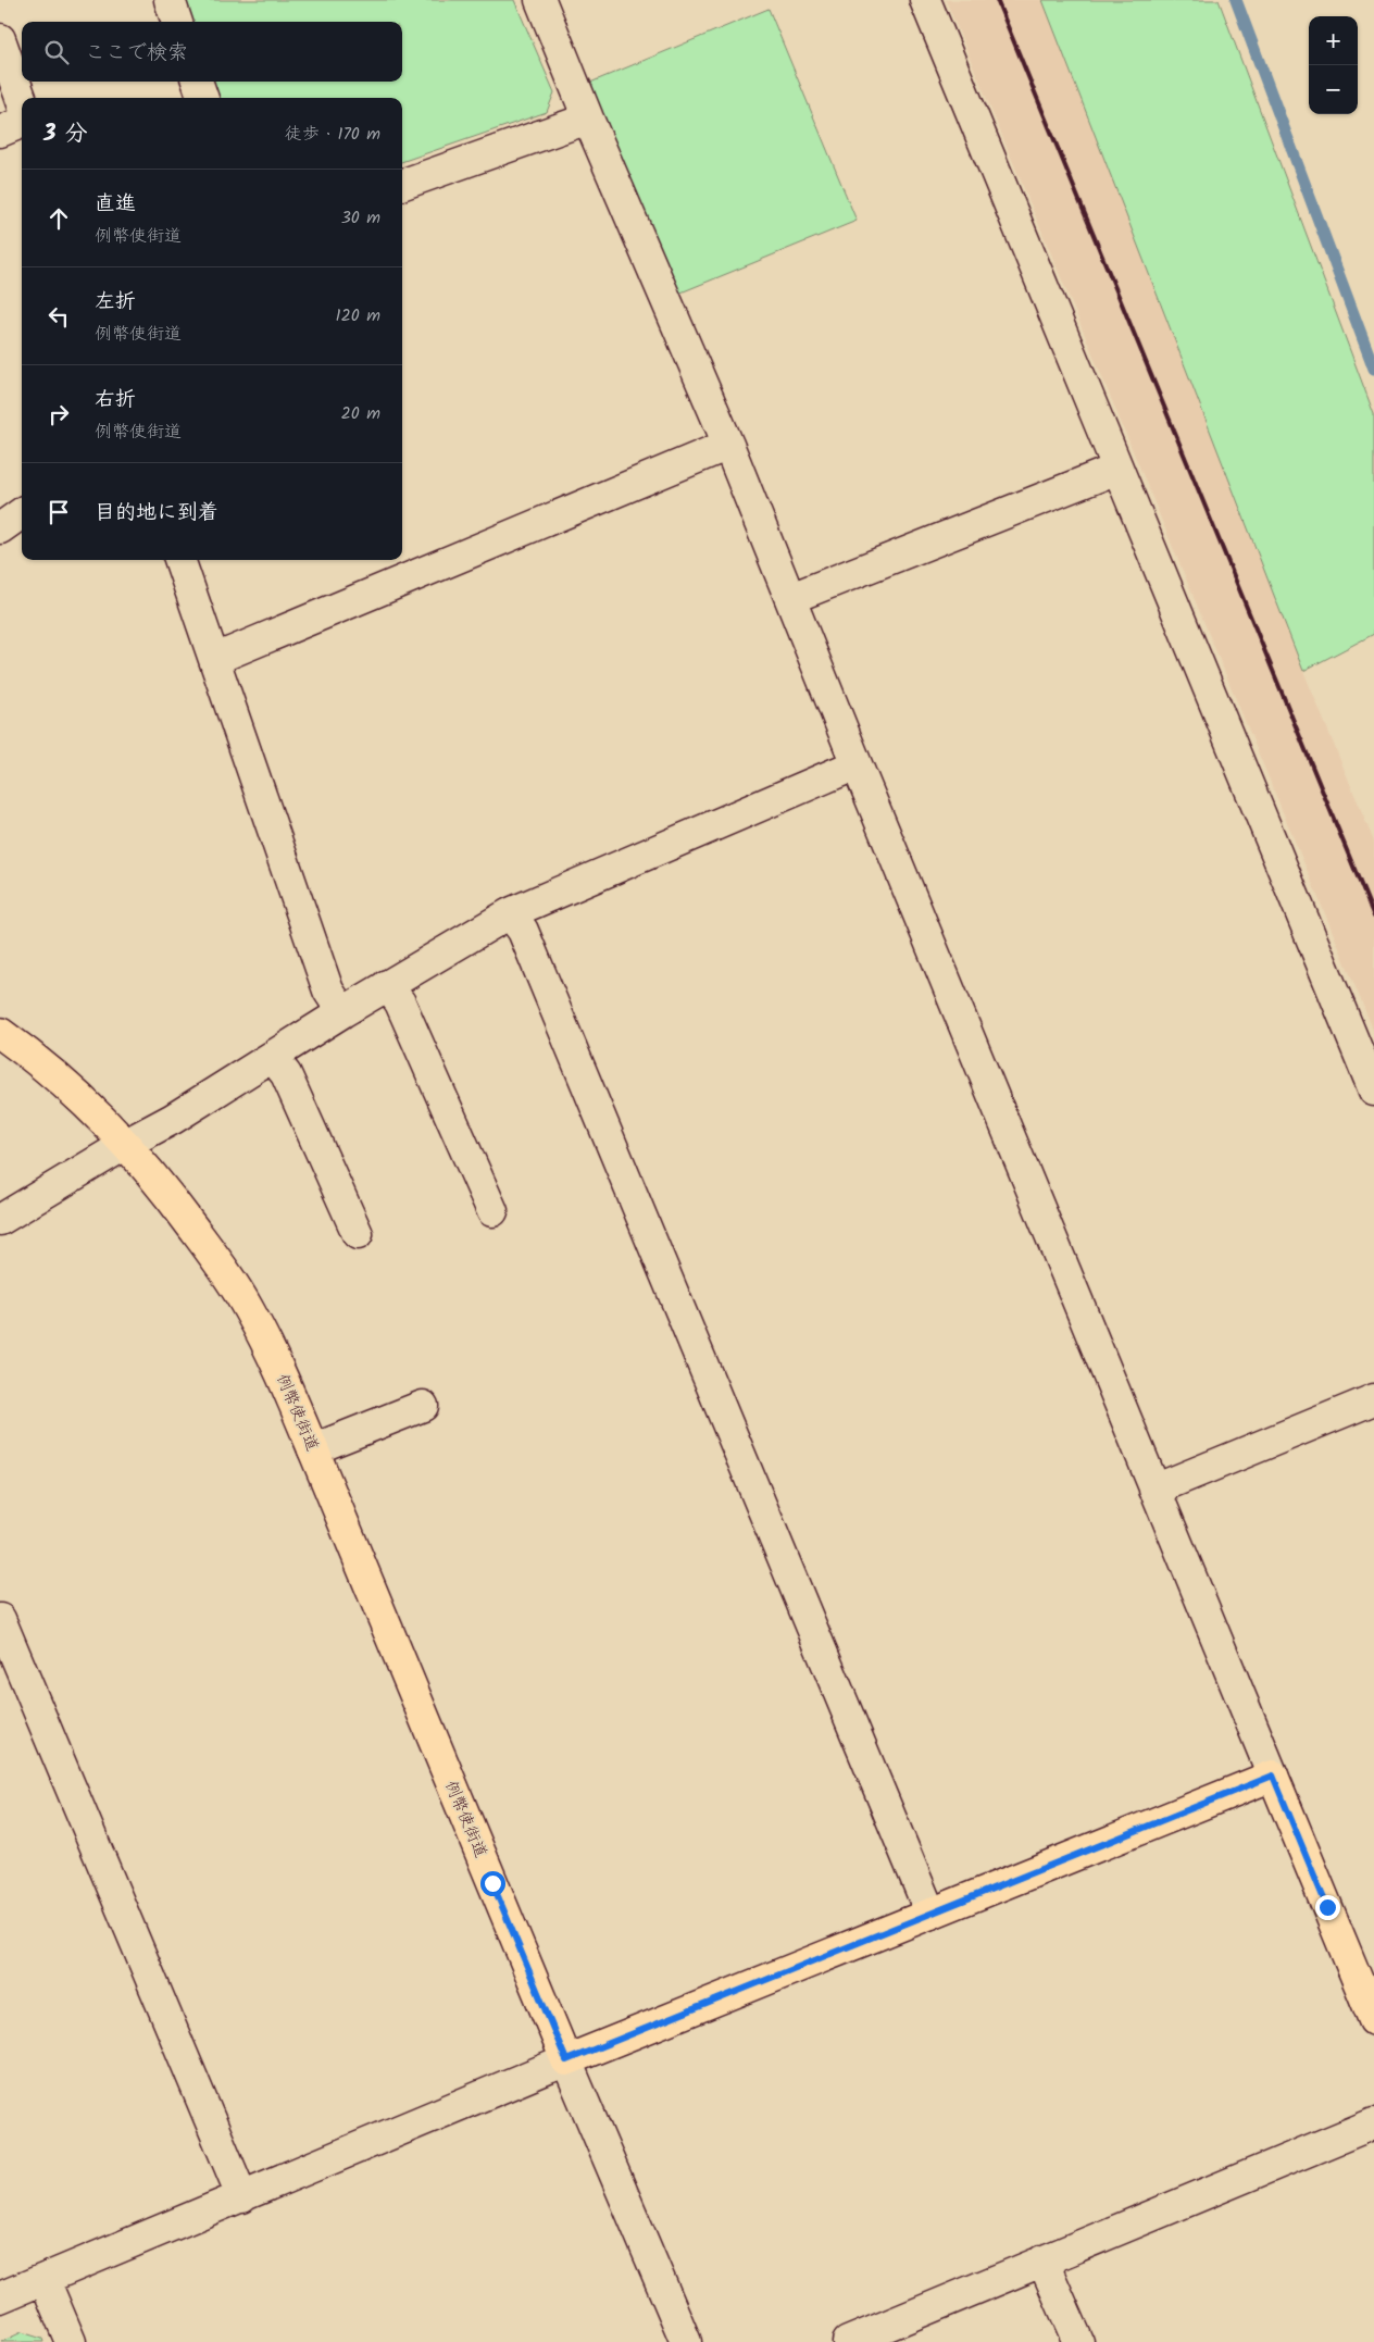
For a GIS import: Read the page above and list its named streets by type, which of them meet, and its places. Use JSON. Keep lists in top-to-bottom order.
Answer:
{
  "streets": {
    "main road": ["例幣使街道"]
  },
  "page": {
    "map_buttons": ["+", "−"],
    "search": "ここで検索",
    "heading": ["3 分", "徒歩 · 170 m"],
    "list": [
      ["直進", "例幣使街道", "30 m"],
      ["左折", "例幣使街道", "120 m"],
      ["右折", "例幣使街道", "20 m"],
      "目的地に到着"
    ]
  }
}
